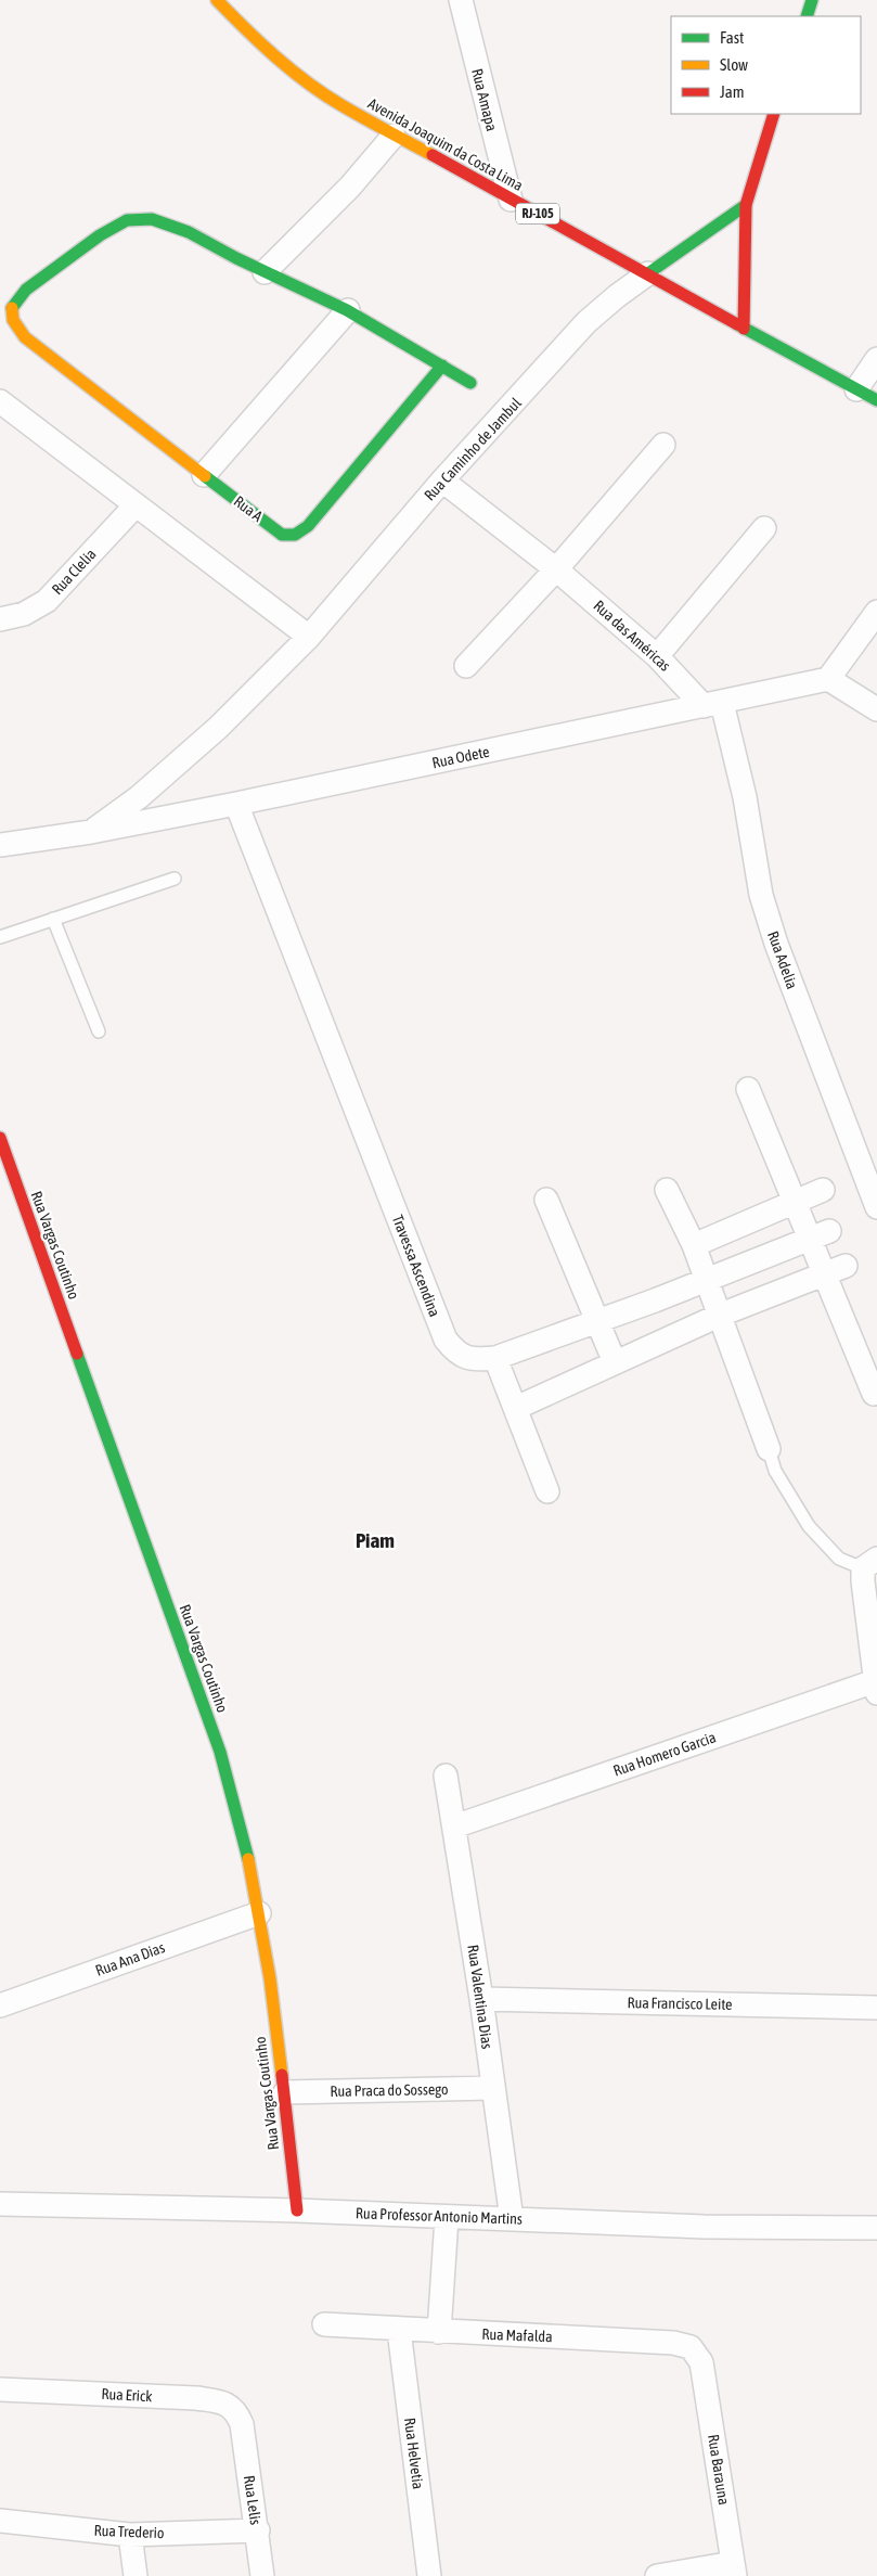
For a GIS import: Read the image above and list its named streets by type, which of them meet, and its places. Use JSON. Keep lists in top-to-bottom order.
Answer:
{
  "streets": {
    "street": [
      "Rua Amapa",
      "Avenida Joaquim da Costa Lima",
      "RJ-105",
      "Rua Caminho de Jambul",
      "Rua A",
      "Rua Clelia",
      "Rua das Américas",
      "Rua Odete",
      "Rua Adelia",
      "Rua Vargas Coutinho",
      "Travessa Ascendina",
      "Rua Homero Garcia",
      "Rua Ana Dias",
      "Rua Valentina Dias",
      "Rua Francisco Leite",
      "Rua Praca do Sossego",
      "Rua Professor Antonio Martins",
      "Rua Mafalda",
      "Rua Erick",
      "Rua Helvetia",
      "Rua Barauna",
      "Rua Lelis",
      "Rua Trederio"
    ]
  },
  "crossings": [
    ["Rua Amapa", "Avenida Joaquim da Costa Lima"],
    ["Avenida Joaquim da Costa Lima", "Rua Caminho de Jambul"],
    ["Rua Caminho de Jambul", "Rua das Américas"],
    ["Rua Caminho de Jambul", "Rua Odete"],
    ["Rua das Américas", "Rua Odete"],
    ["Rua das Américas", "Rua Adelia"],
    ["Rua Odete", "Rua Adelia"],
    ["Rua Odete", "Travessa Ascendina"],
    ["Rua Vargas Coutinho", "Rua Ana Dias"],
    ["Rua Vargas Coutinho", "Rua Praca do Sossego"],
    ["Rua Vargas Coutinho", "Rua Professor Antonio Martins"],
    ["Rua Homero Garcia", "Rua Valentina Dias"],
    ["Rua Valentina Dias", "Rua Francisco Leite"],
    ["Rua Valentina Dias", "Rua Praca do Sossego"],
    ["Rua Valentina Dias", "Rua Professor Antonio Martins"],
    ["Rua Mafalda", "Rua Helvetia"],
    ["Rua Mafalda", "Rua Barauna"],
    ["Rua Erick", "Rua Lelis"],
    ["Rua Lelis", "Rua Trederio"]
  ],
  "districts": ["Piam"],
  "legend": ["Fast", "Slow", "Jam"]
}
